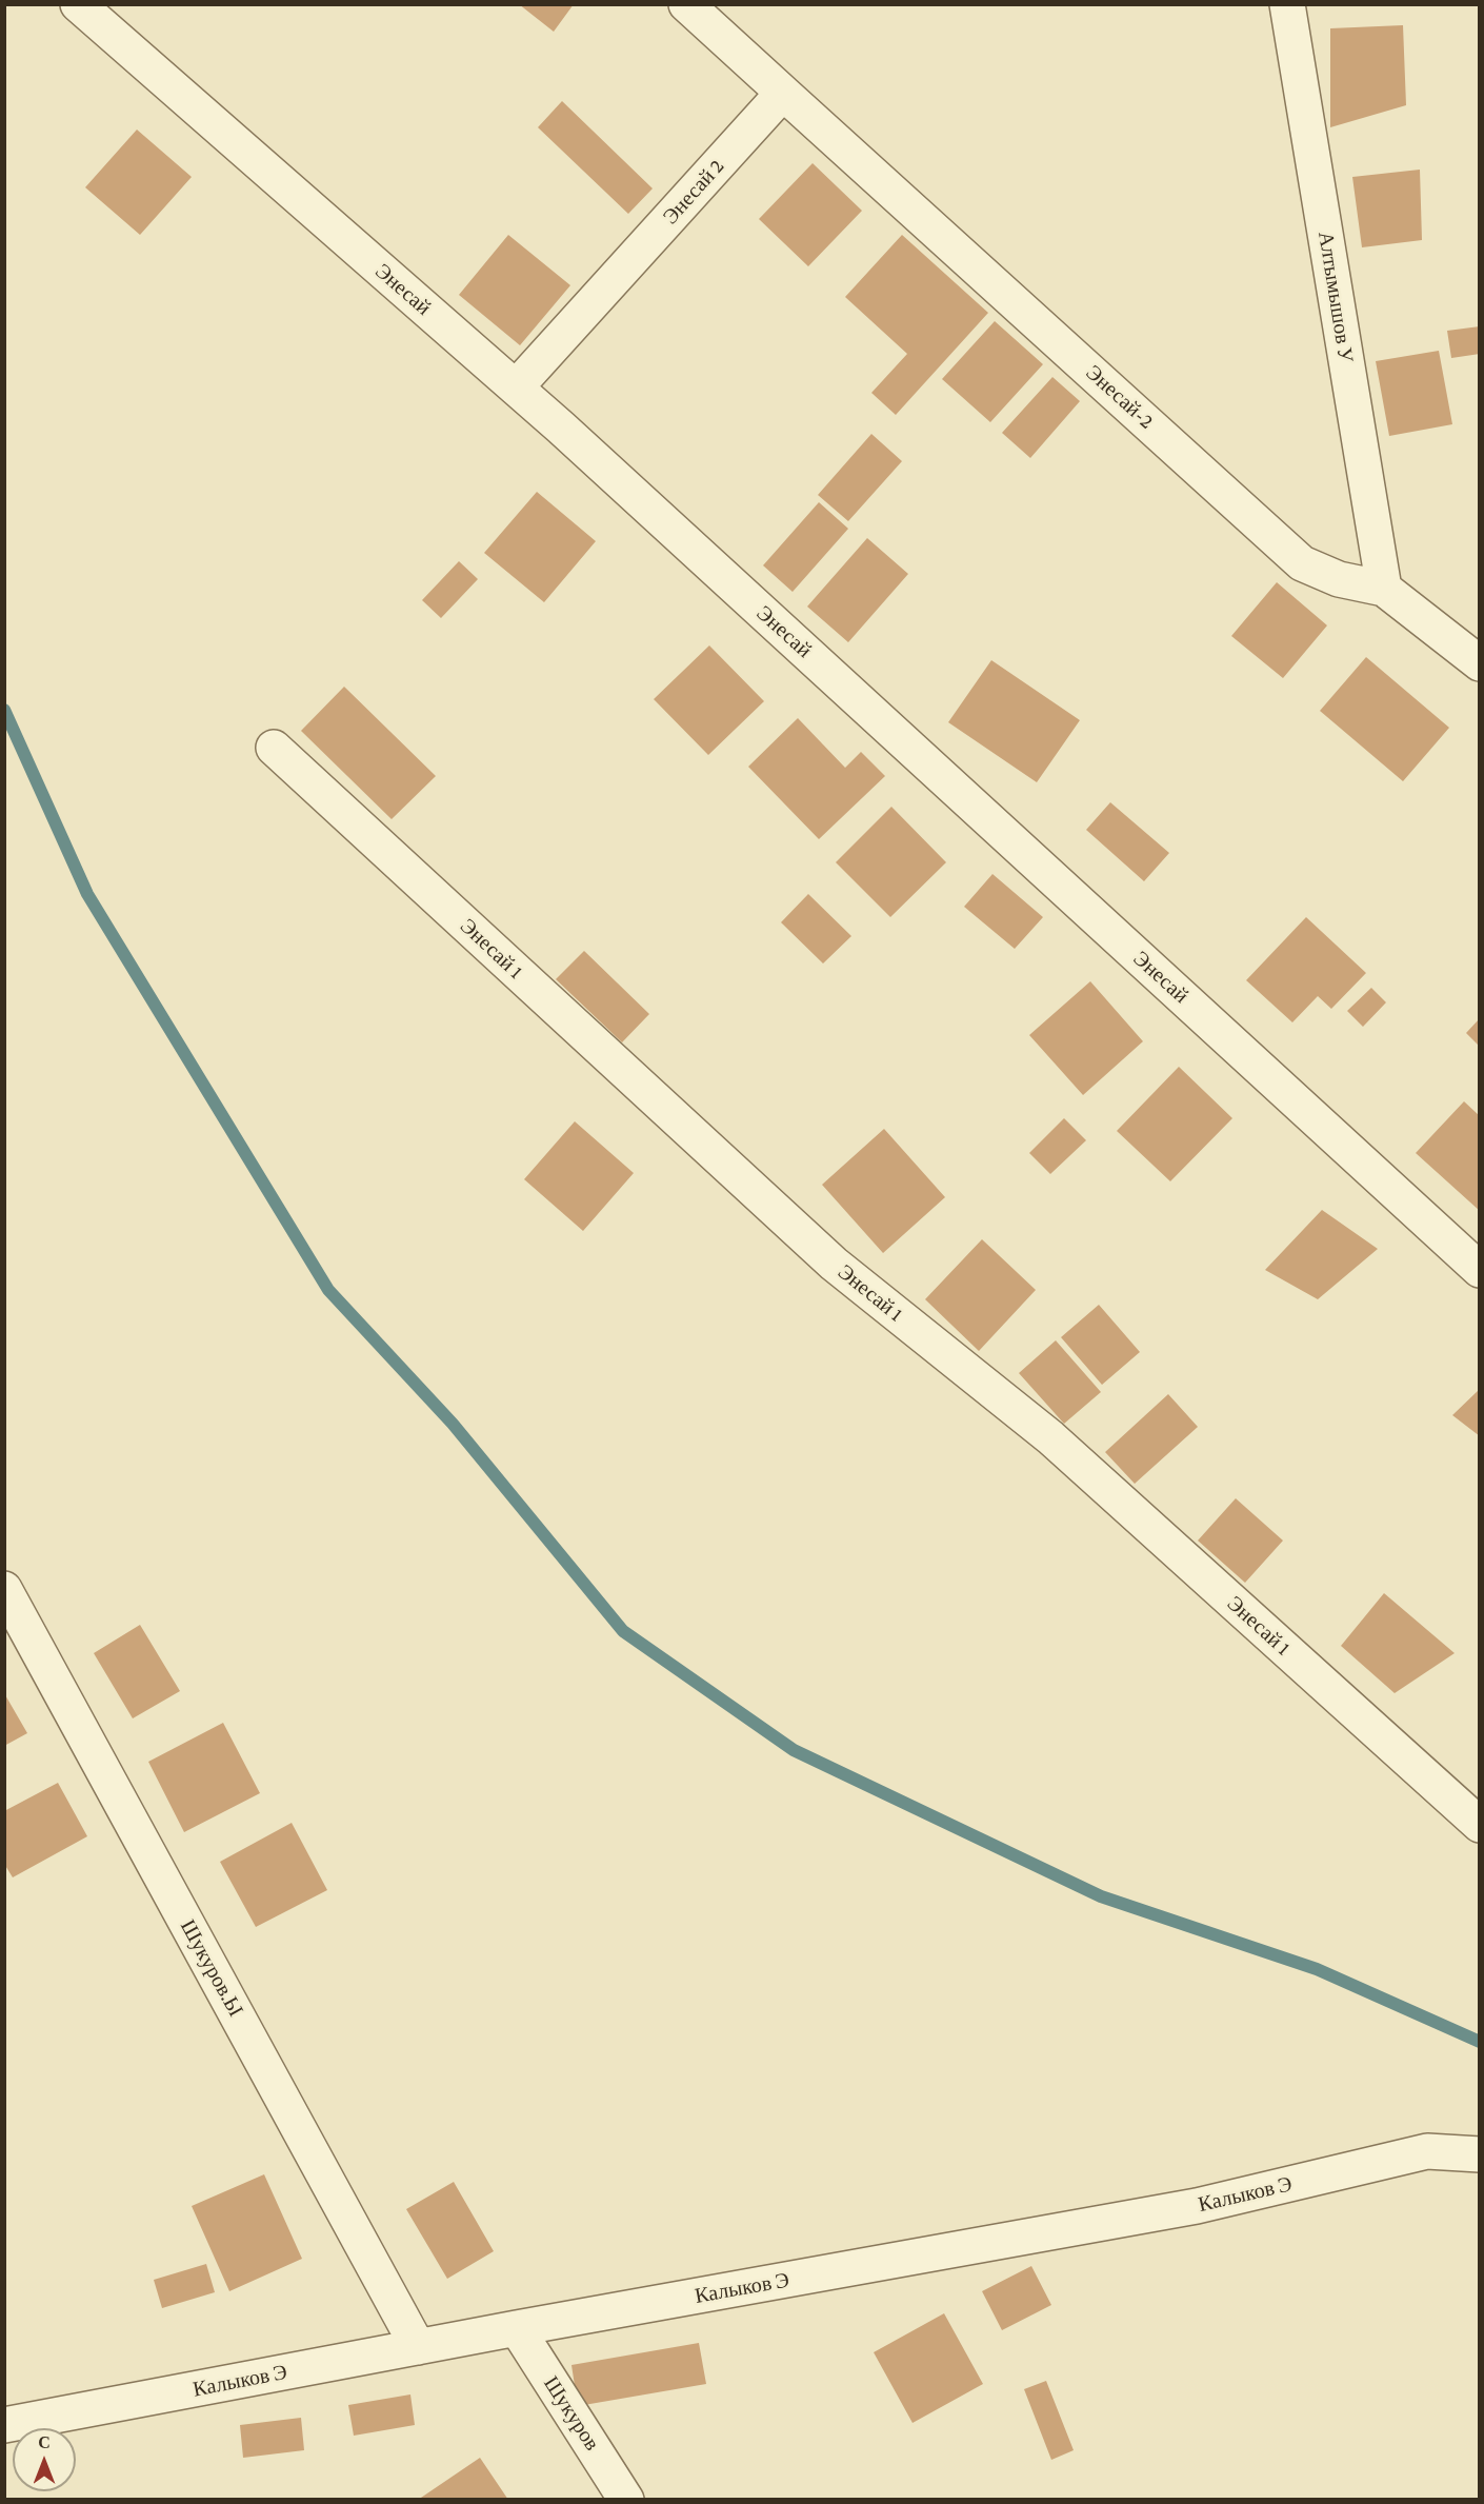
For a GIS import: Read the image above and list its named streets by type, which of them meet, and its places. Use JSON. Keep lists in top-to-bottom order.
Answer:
{
  "streets": {
    "street": [
      "Энесай 2",
      "Энесай",
      "Алтымышов У",
      "Энесай-2",
      "Энесай 1",
      "Шукуров.Ы",
      "Калыков Э",
      "Шукуров"
    ]
  },
  "crossings": [
    ["Энесай 2", "Энесай"],
    ["Энесай 2", "Энесай-2"],
    ["Алтымышов У", "Энесай-2"],
    ["Шукуров.Ы", "Калыков Э"],
    ["Калыков Э", "Шукуров"]
  ],
  "north": "top"
}
